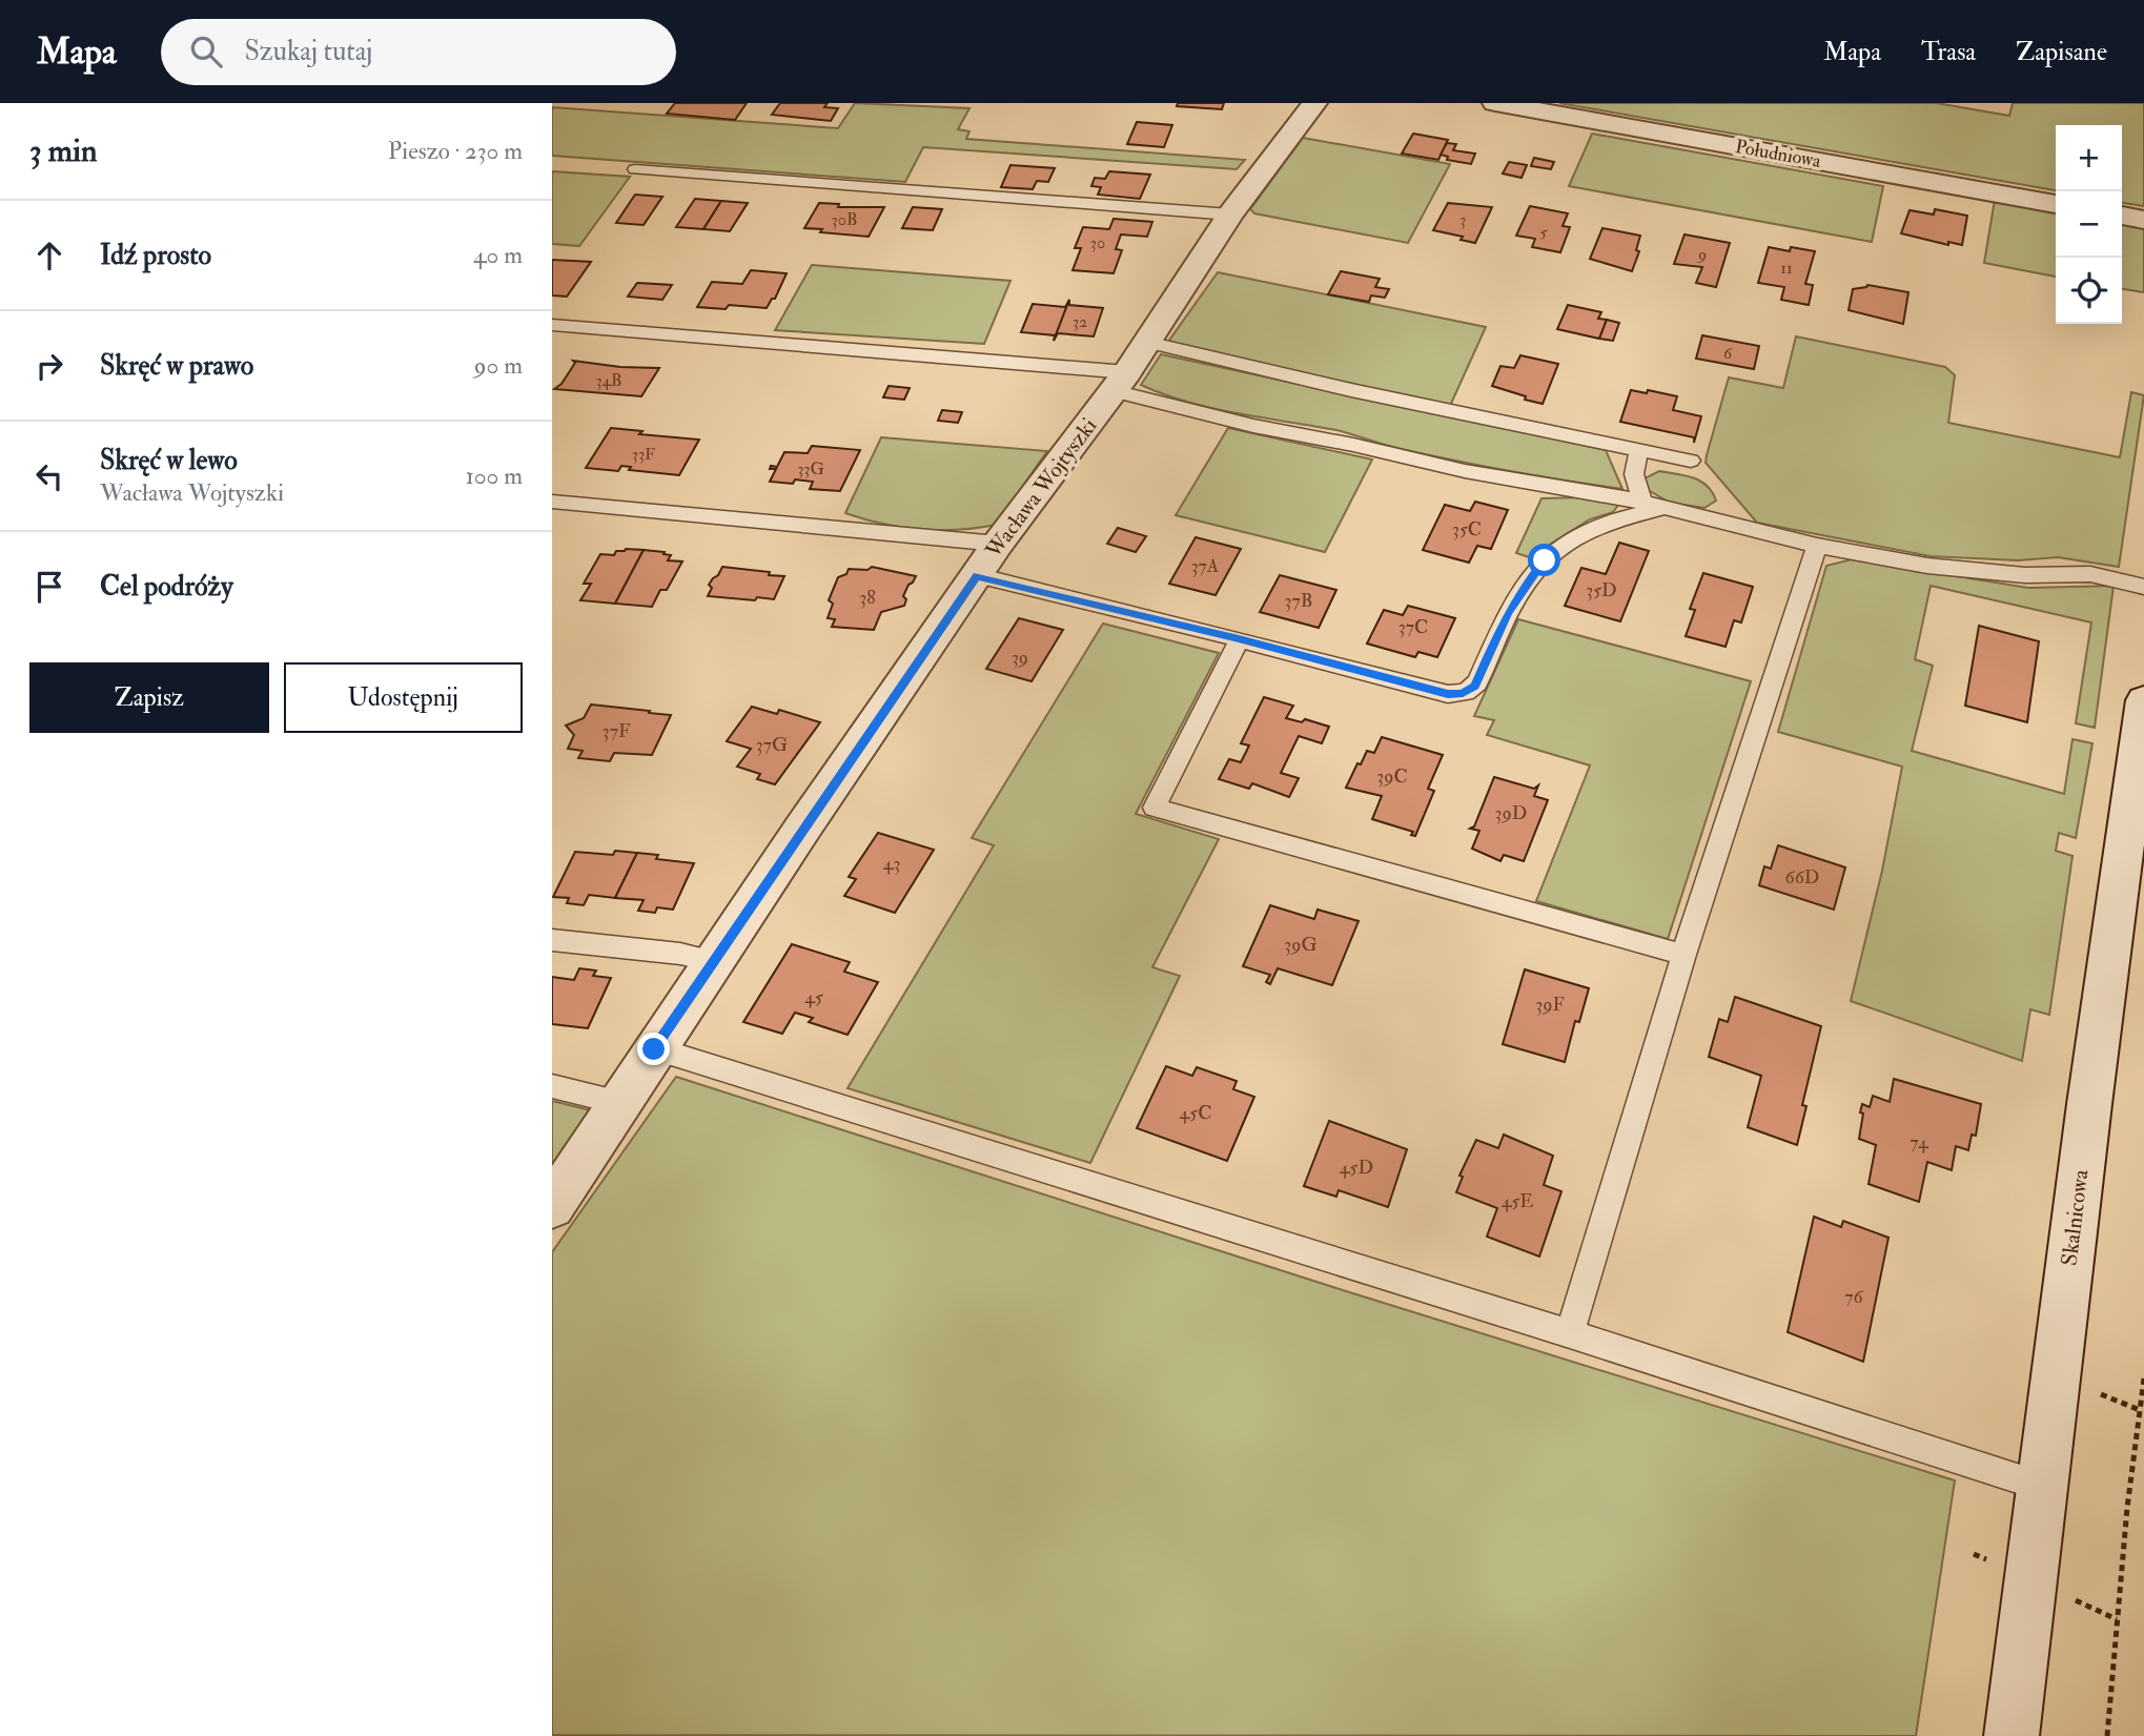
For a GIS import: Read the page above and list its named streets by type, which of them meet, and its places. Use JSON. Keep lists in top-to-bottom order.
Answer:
{
  "streets": {
    "street": ["Południowa", "Wacława Wojtyszki", "Skalnicowa"]
  },
  "house_numbers": [
    "30B",
    "3",
    "5",
    "30",
    "9",
    "11",
    "32",
    "6",
    "34B",
    "33F",
    "33G",
    "35C",
    "37A",
    "35D",
    "38",
    "37B",
    "37C",
    "39",
    "37F",
    "37G",
    "39C",
    "39D",
    "43",
    "66D",
    "39G",
    "45",
    "39F",
    "45C",
    "74",
    "45D",
    "45E",
    "76"
  ],
  "page": {
    "header": "Mapa",
    "search": "Szukaj tutaj",
    "nav": ["Mapa", "Trasa", "Zapisane"],
    "heading": ["3 min", "Pieszo · 230 m"],
    "map_buttons": ["+", "−"],
    "list": [
      ["Idź prosto", "40 m"],
      ["Skręć w prawo", "90 m"],
      ["Skręć w lewo", "Wacława Wojtyszki", "100 m"],
      "Cel podróży"
    ],
    "buttons": ["Zapisz", "Udostępnij"]
  }
}
